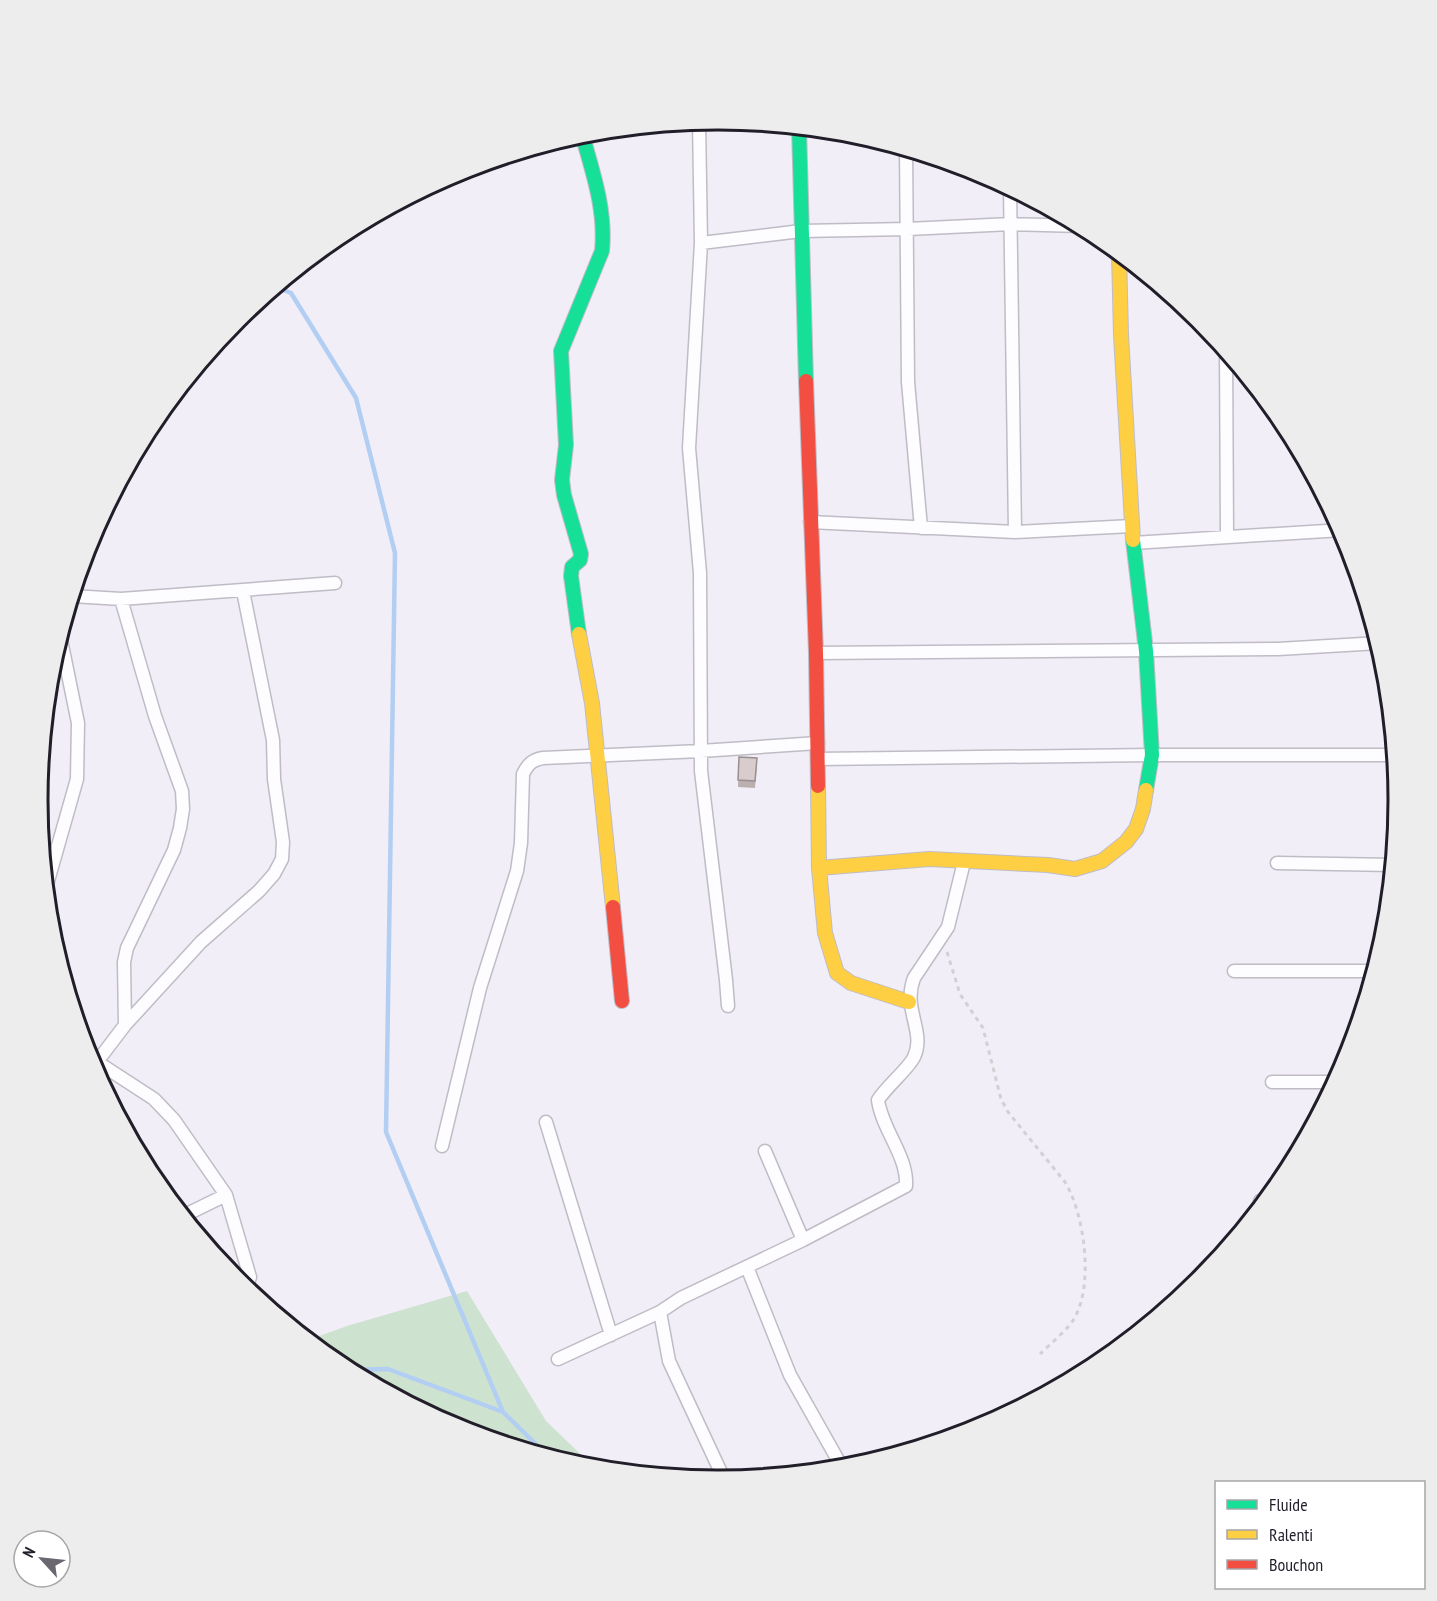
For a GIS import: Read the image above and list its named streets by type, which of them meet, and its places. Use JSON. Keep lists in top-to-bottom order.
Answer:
{
  "legend": ["Fluide", "Ralenti", "Bouchon"],
  "north": "top left"
}
